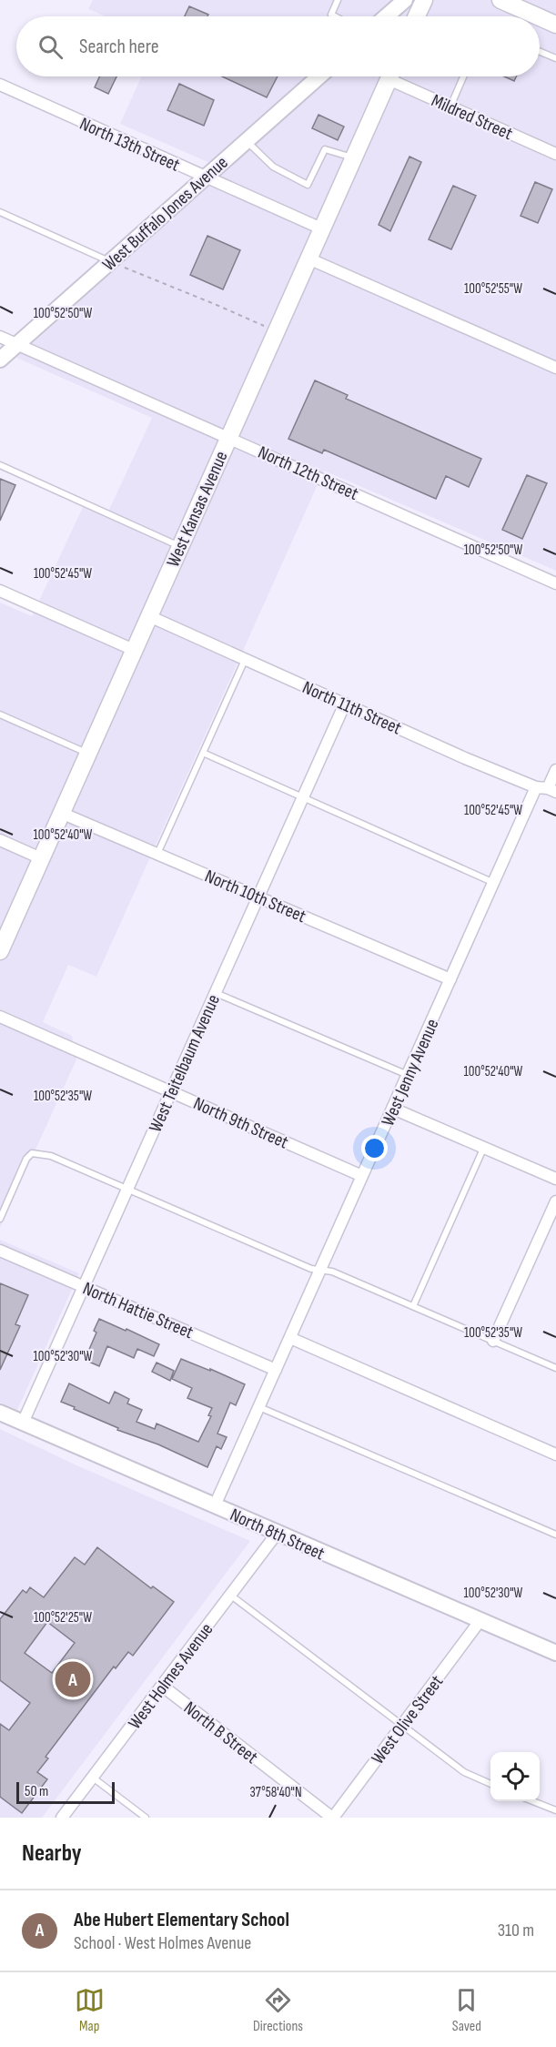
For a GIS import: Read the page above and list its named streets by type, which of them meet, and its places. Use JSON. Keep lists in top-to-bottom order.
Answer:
{
  "streets": {
    "main road": ["West Kansas Avenue"],
    "street": [
      "Mildred Street",
      "North 13th Street",
      "West Buffalo Jones Avenue",
      "North 12th Street",
      "North 11th Street",
      "North 10th Street",
      "West Teitelbaum Avenue",
      "West Jenny Avenue",
      "North 9th Street",
      "North Hattie Street",
      "North 8th Street",
      "West Holmes Avenue",
      "West Olive Street",
      "North B Street"
    ]
  },
  "crossings": [
    ["North 13th Street", "West Buffalo Jones Avenue"],
    ["North 13th Street", "West Kansas Avenue"],
    ["West Buffalo Jones Avenue", "North 12th Street"],
    ["North 12th Street", "West Kansas Avenue"],
    ["West Kansas Avenue", "North 11th Street"],
    ["West Kansas Avenue", "North 10th Street"],
    ["North 11th Street", "West Teitelbaum Avenue"],
    ["North 11th Street", "West Jenny Avenue"],
    ["North 10th Street", "West Teitelbaum Avenue"],
    ["North 10th Street", "West Jenny Avenue"],
    ["West Teitelbaum Avenue", "North 9th Street"],
    ["West Teitelbaum Avenue", "North Hattie Street"],
    ["West Teitelbaum Avenue", "North 8th Street"],
    ["West Jenny Avenue", "North 9th Street"],
    ["West Jenny Avenue", "North Hattie Street"],
    ["West Jenny Avenue", "North 8th Street"],
    ["North 8th Street", "West Holmes Avenue"],
    ["North 8th Street", "West Olive Street"],
    ["West Holmes Avenue", "North B Street"],
    ["West Olive Street", "North B Street"]
  ],
  "scale_bar": "50 m",
  "page": {
    "search": "Search here",
    "pins": "A",
    "scale": "50 m",
    "heading": "Nearby",
    "list": [
      {
        "mark": "A",
        "name": "Abe Hubert Elementary School",
        "note": "School · West Holmes Avenue",
        "value": "310 m"
      }
    ],
    "nav": ["Map", "Directions", "Saved"]
  },
  "coordinates": [
    "100°52'55\"W",
    "100°52'50\"W",
    "100°52'45\"W",
    "100°52'40\"W",
    "100°52'35\"W",
    "100°52'30\"W",
    "100°52'25\"W",
    "37°58'40\"N"
  ]
}
